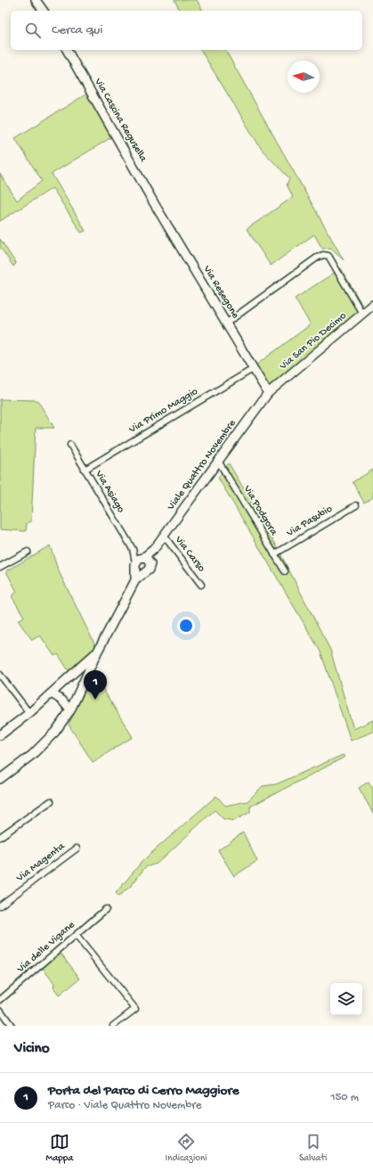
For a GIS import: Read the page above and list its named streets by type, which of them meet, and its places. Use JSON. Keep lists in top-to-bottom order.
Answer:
{
  "streets": {
    "street": [
      "Via Cascina Regusella",
      "Via Resegone",
      "Via San Pio Decimo",
      "Via Primo Maggio",
      "Viale Quattro Novembre",
      "Via Asiago",
      "Via Podgora",
      "Via Pasubio",
      "Via Carso",
      "Via Magenta",
      "Via delle Vigane"
    ]
  },
  "crossings": [
    ["Via Cascina Regusella", "Via Resegone"],
    ["Via Resegone", "Via San Pio Decimo"],
    ["Via Resegone", "Via Primo Maggio"],
    ["Via Resegone", "Viale Quattro Novembre"],
    ["Via San Pio Decimo", "Viale Quattro Novembre"],
    ["Via Primo Maggio", "Via Asiago"],
    ["Viale Quattro Novembre", "Via Asiago"],
    ["Viale Quattro Novembre", "Via Podgora"],
    ["Viale Quattro Novembre", "Via Carso"],
    ["Via Podgora", "Via Pasubio"]
  ],
  "north": "left",
  "page": {
    "search": "Cerca qui",
    "pins": "1",
    "heading": "Vicino",
    "list": [
      {
        "mark": "1",
        "name": "Porta del Parco di Cerro Maggiore",
        "note": "Parco · Viale Quattro Novembre",
        "value": "150 m"
      }
    ],
    "nav": ["Mappa", "Indicazioni", "Salvati"]
  }
}
